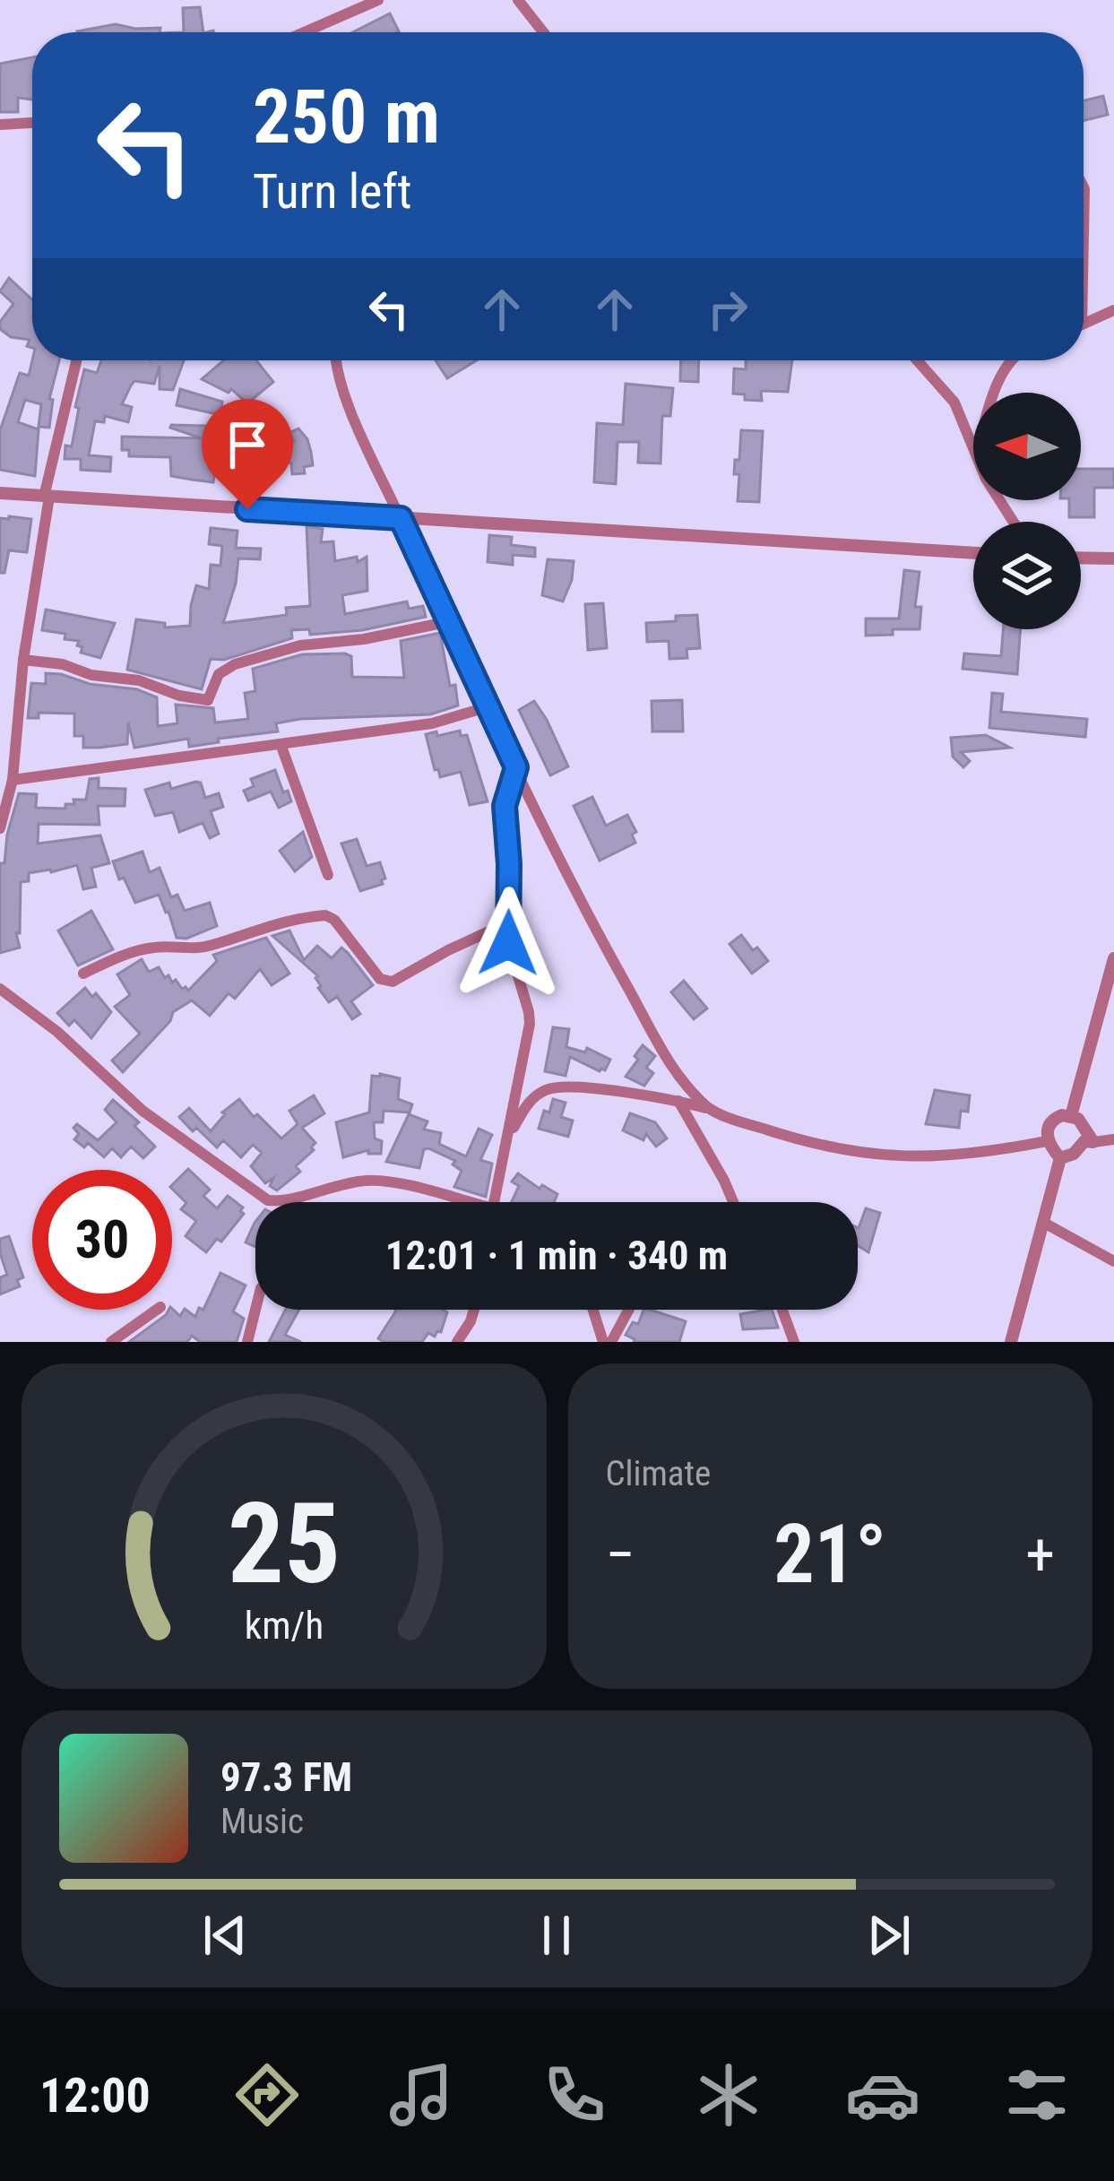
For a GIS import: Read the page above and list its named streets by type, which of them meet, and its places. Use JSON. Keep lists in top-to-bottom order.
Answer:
{
  "north": "left",
  "page": {
    "turn": ["250 m", "Turn left"],
    "limit": "30",
    "trip": "12:01 · 1 min · 340 m",
    "tile": "Climate",
    "heat": ["−", "21°", "+"],
    "song": ["97.3 FM", "Music"],
    "tabs": "12:00",
    "gauge": ["25", "km/h"]
  }
}
